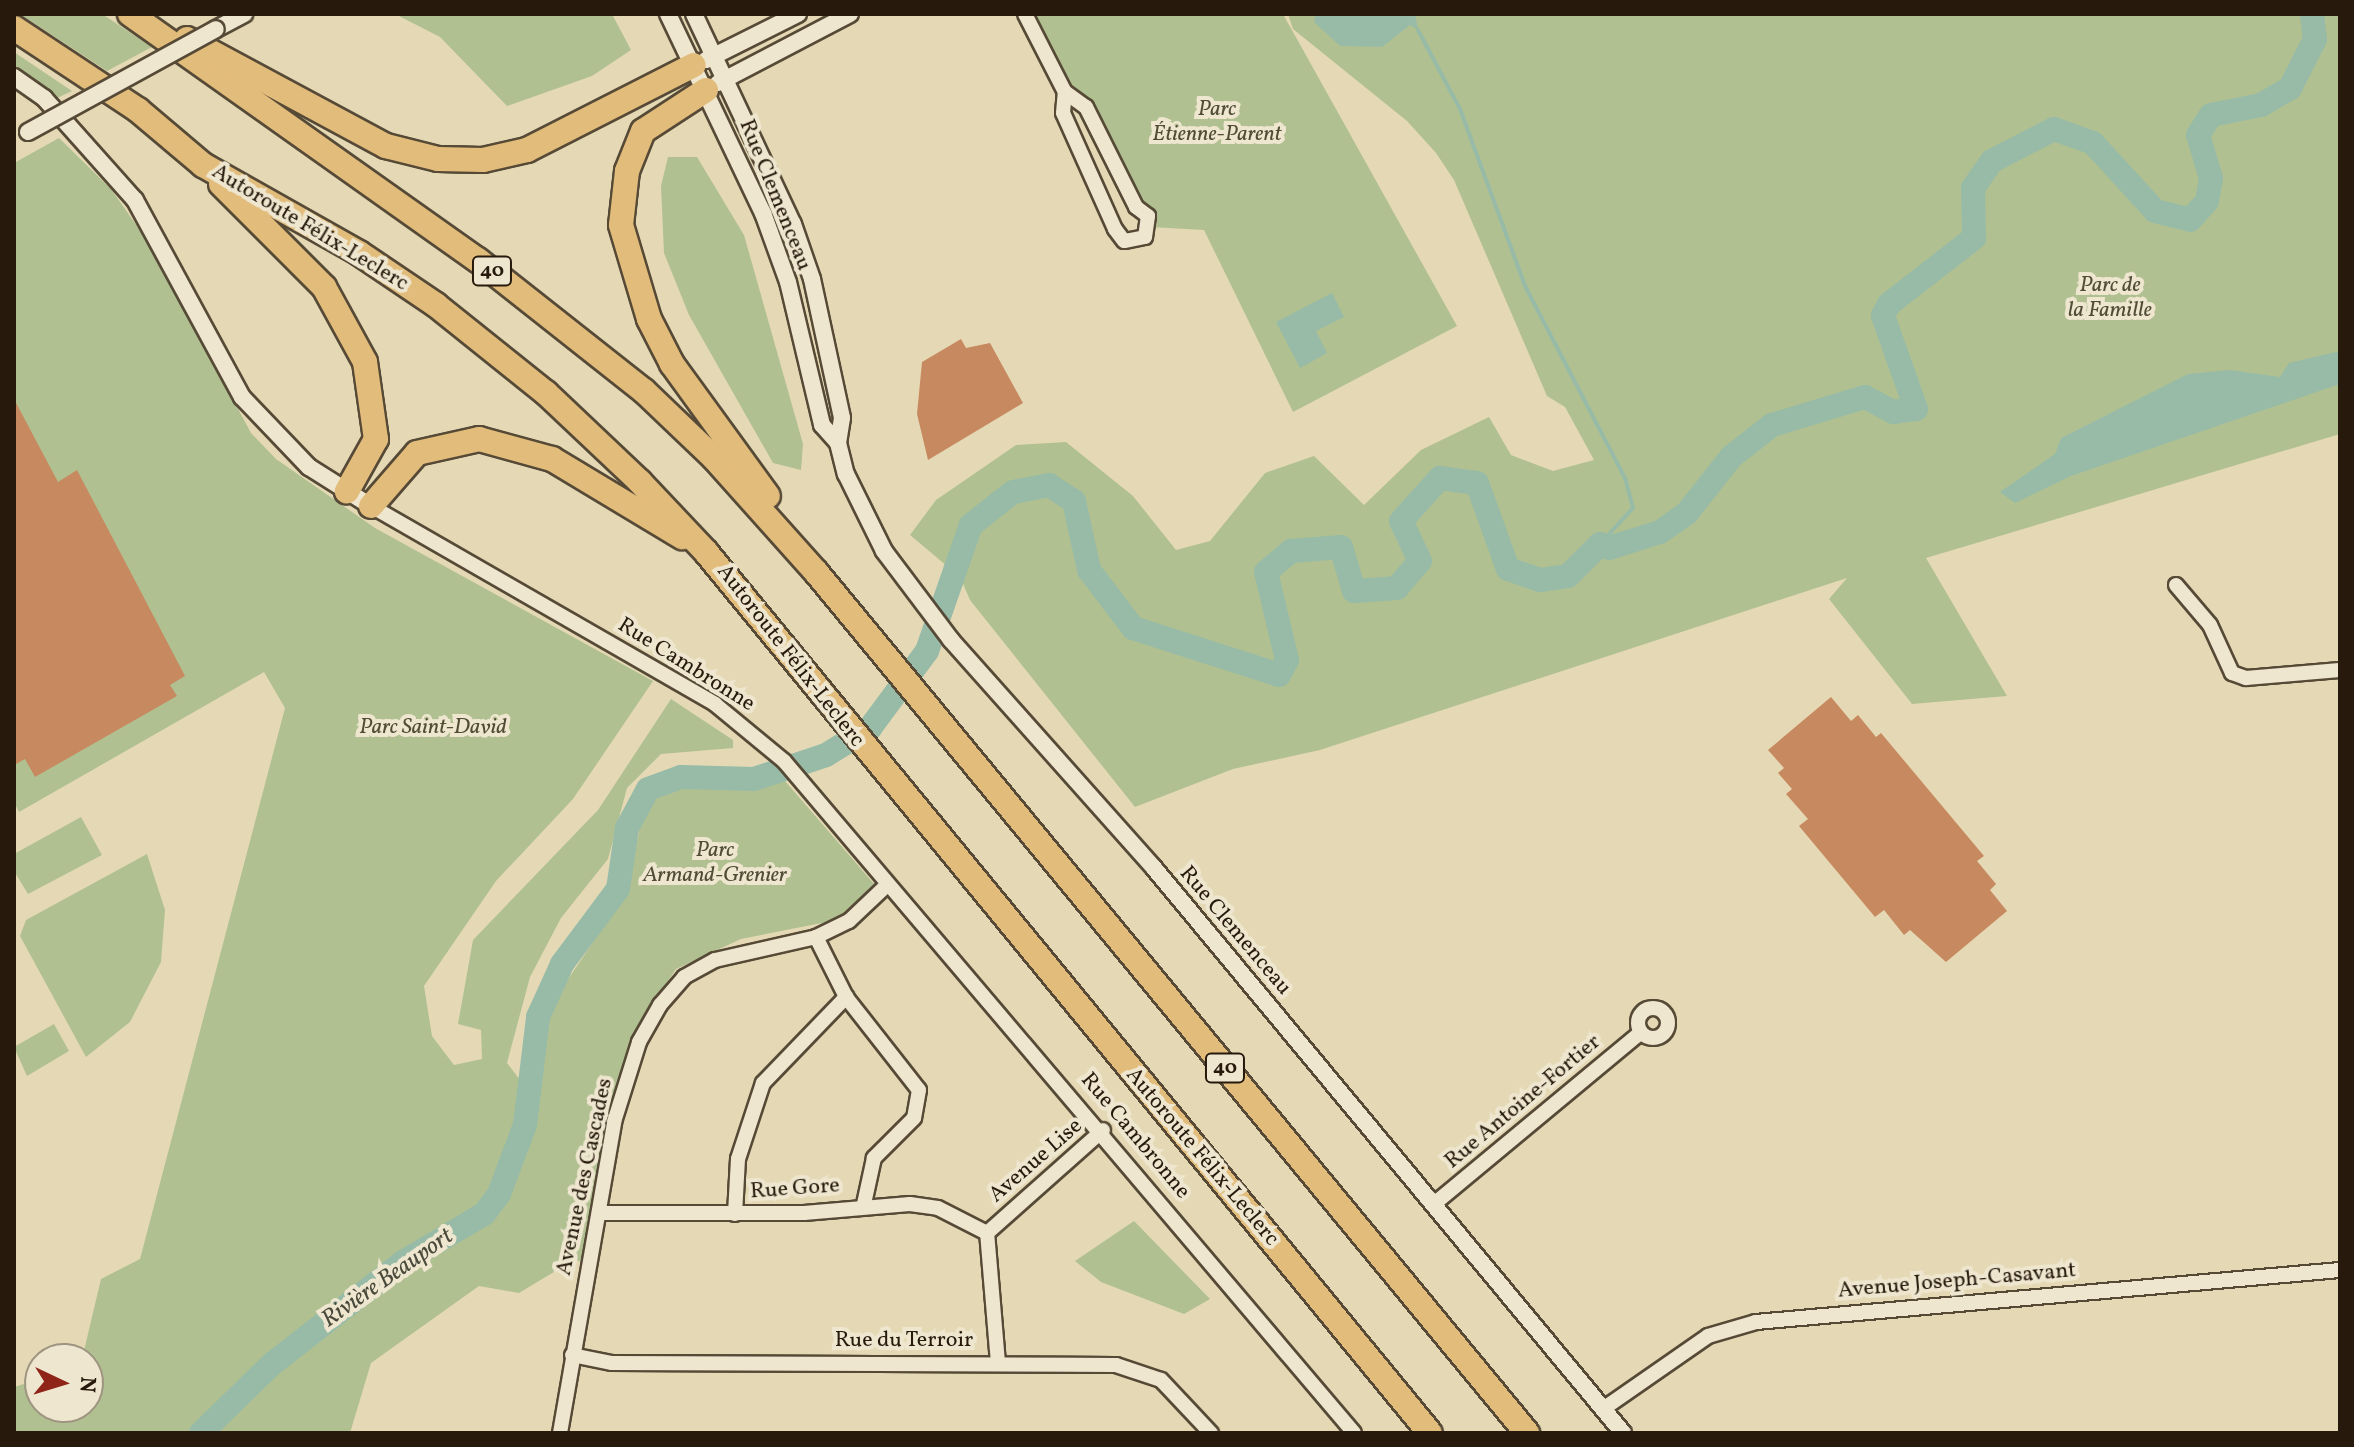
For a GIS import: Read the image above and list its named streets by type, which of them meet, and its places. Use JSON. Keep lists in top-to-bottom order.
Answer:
{
  "streets": {
    "highway": ["Autoroute Félix-Leclerc", "40"],
    "street": [
      "Rue Clemenceau",
      "Rue Cambronne",
      "Rue Antoine-Fortier",
      "Avenue Lise",
      "Avenue des Cascades",
      "Rue Gore",
      "Avenue Joseph-Casavant",
      "Rue du Terroir"
    ]
  },
  "crossings": [
    ["Rue Clemenceau", "Rue Antoine-Fortier"],
    ["Rue Clemenceau", "Avenue Joseph-Casavant"],
    ["Rue Cambronne", "Avenue Lise"],
    ["Rue Cambronne", "Avenue des Cascades"],
    ["Avenue Lise", "Rue Gore"],
    ["Avenue Lise", "Rue du Terroir"],
    ["Avenue des Cascades", "Rue Gore"],
    ["Avenue des Cascades", "Rue du Terroir"]
  ],
  "water": ["Rivière Beauport"],
  "parks": [
    "Parc Étienne-Parent",
    "Parc de la Famille",
    "Parc Saint-David",
    "Parc Armand-Grenier"
  ],
  "north": "right"
}
